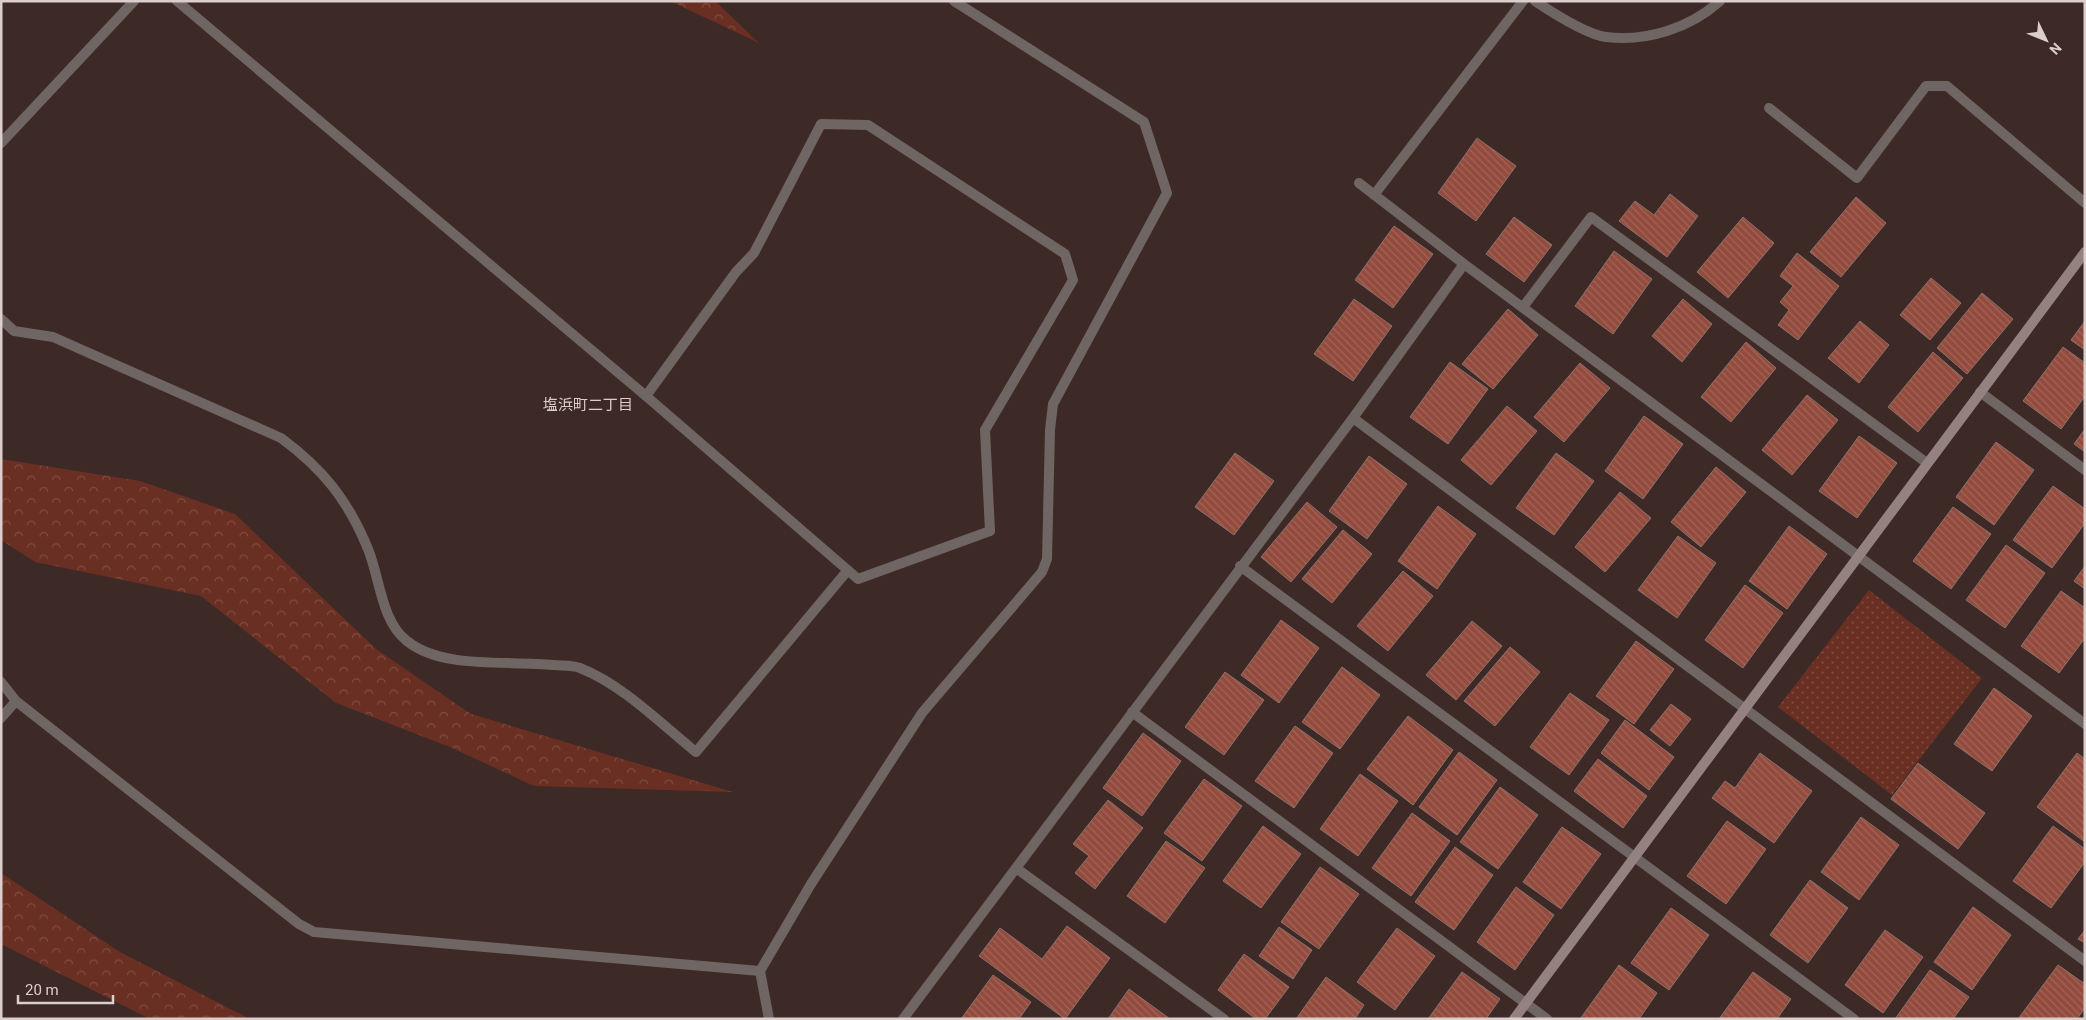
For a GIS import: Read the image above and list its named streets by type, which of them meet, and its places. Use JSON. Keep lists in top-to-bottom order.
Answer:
{
  "districts": ["塩浜町二丁目"],
  "scale_bar": "20 m",
  "north": "bottom right"
}
